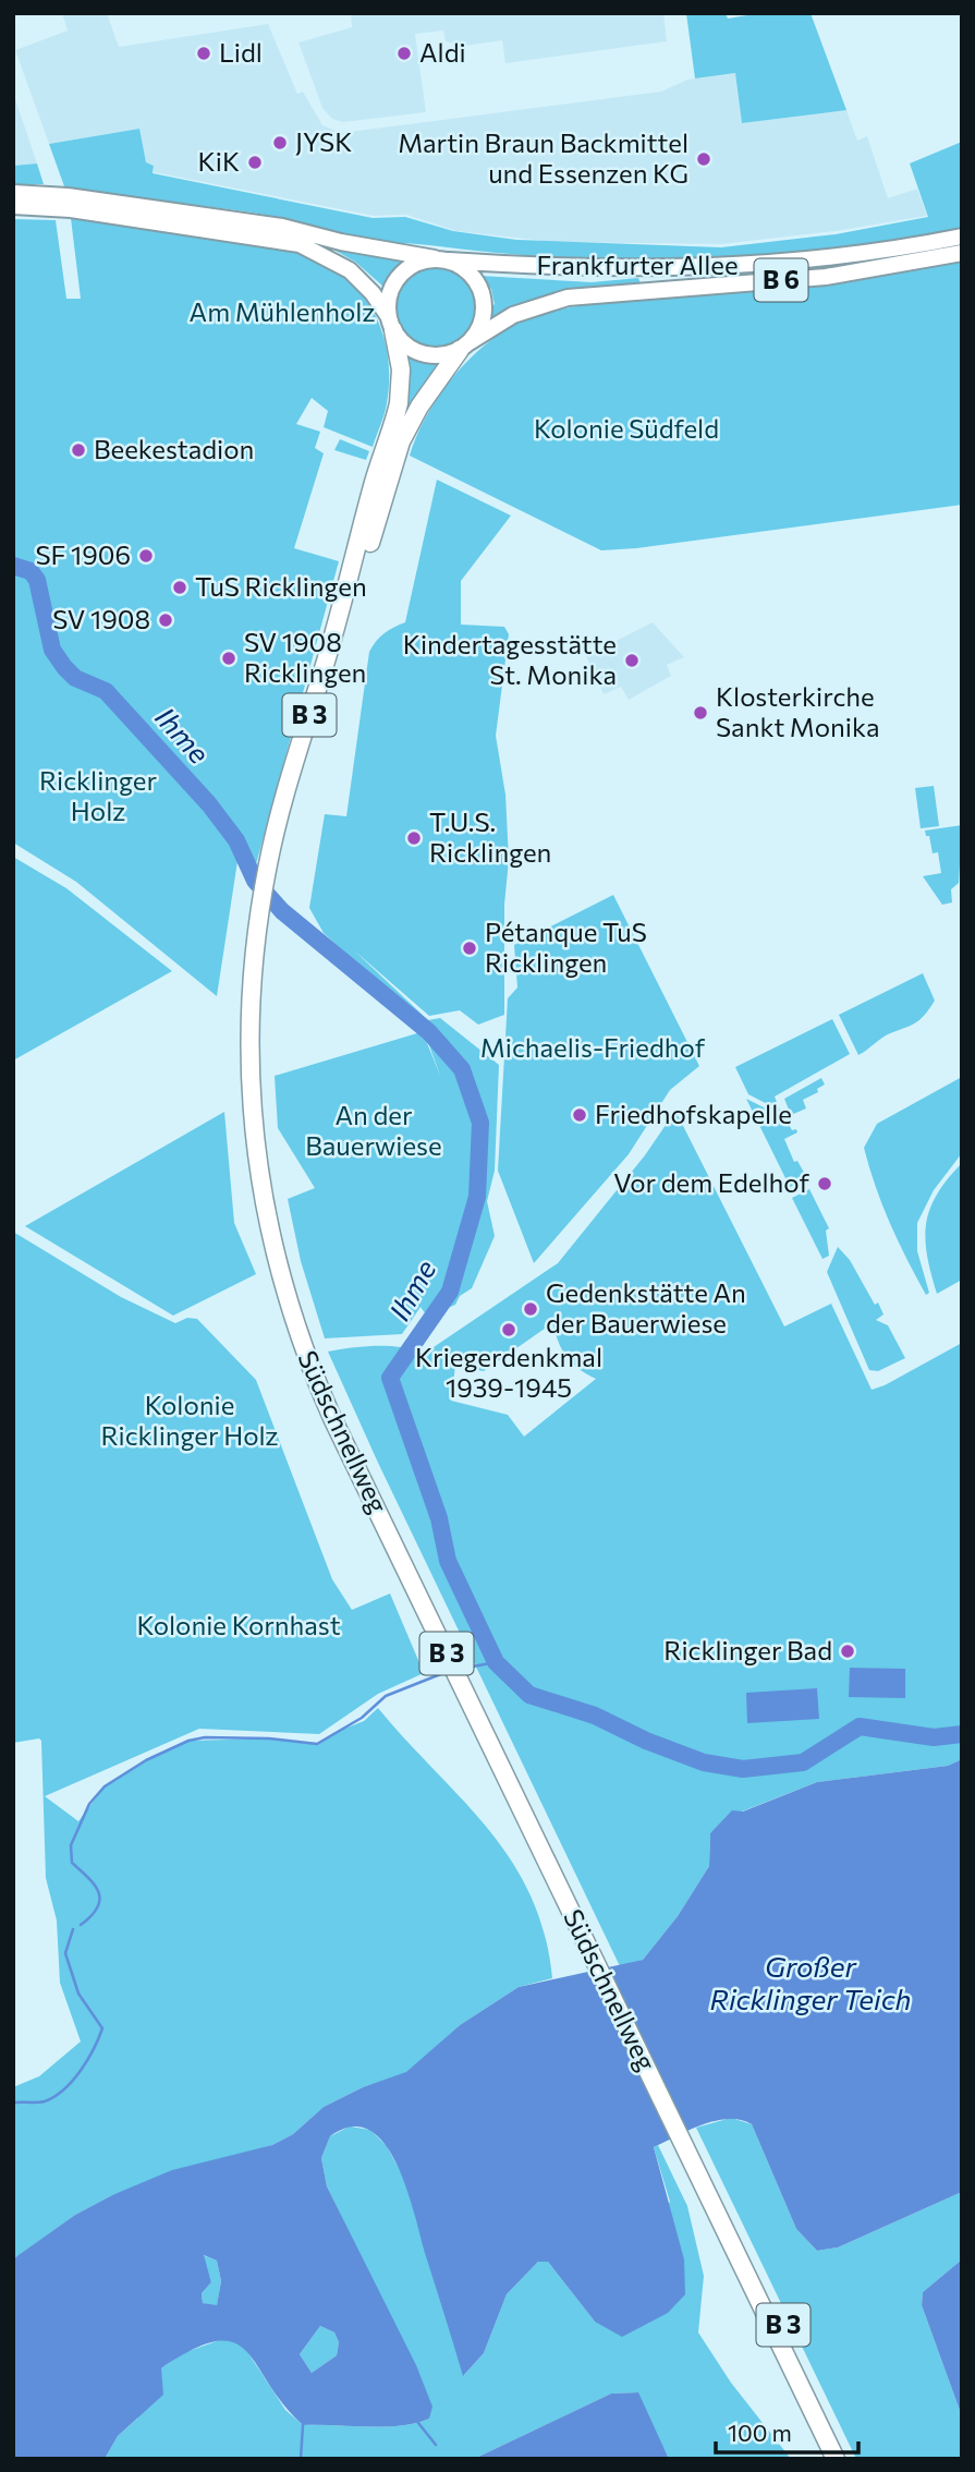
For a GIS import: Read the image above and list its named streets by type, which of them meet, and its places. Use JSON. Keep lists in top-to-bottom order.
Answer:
{
  "streets": {
    "highway": ["B 3", "Südschnellweg"],
    "main road": ["Frankfurter Allee", "B 6"]
  },
  "crossings": [
    ["Frankfurter Allee", "B 3"],
    ["Frankfurter Allee", "Südschnellweg"],
    ["B 3", "Südschnellweg"]
  ],
  "water": ["Ihme", "Großer Ricklinger Teich"],
  "parks": [
    "Am Mühlenholz",
    "Kolonie Südfeld",
    "Ricklinger Holz",
    "Michaelis-Friedhof",
    "An der Bauerwiese",
    "Kolonie Ricklinger Holz",
    "Kolonie Kornhast"
  ],
  "places": [
    "Lidl",
    "Aldi",
    "JYSK",
    "Martin Braun Backmittel und Essenzen KG",
    "KiK",
    "Beekestadion",
    "SF 1906",
    "TuS Ricklingen",
    "SV 1908",
    "SV 1908 Ricklingen",
    "Kindertagesstätte St. Monika",
    "Klosterkirche Sankt Monika",
    "T.U.S. Ricklingen",
    "Pétanque TuS Ricklingen",
    "Friedhofskapelle",
    "Vor dem Edelhof",
    "Gedenkstätte An der Bauerwiese",
    "Kriegerdenkmal 1939-1945",
    "Ricklinger Bad"
  ],
  "scale_bar": "100 m"
}
